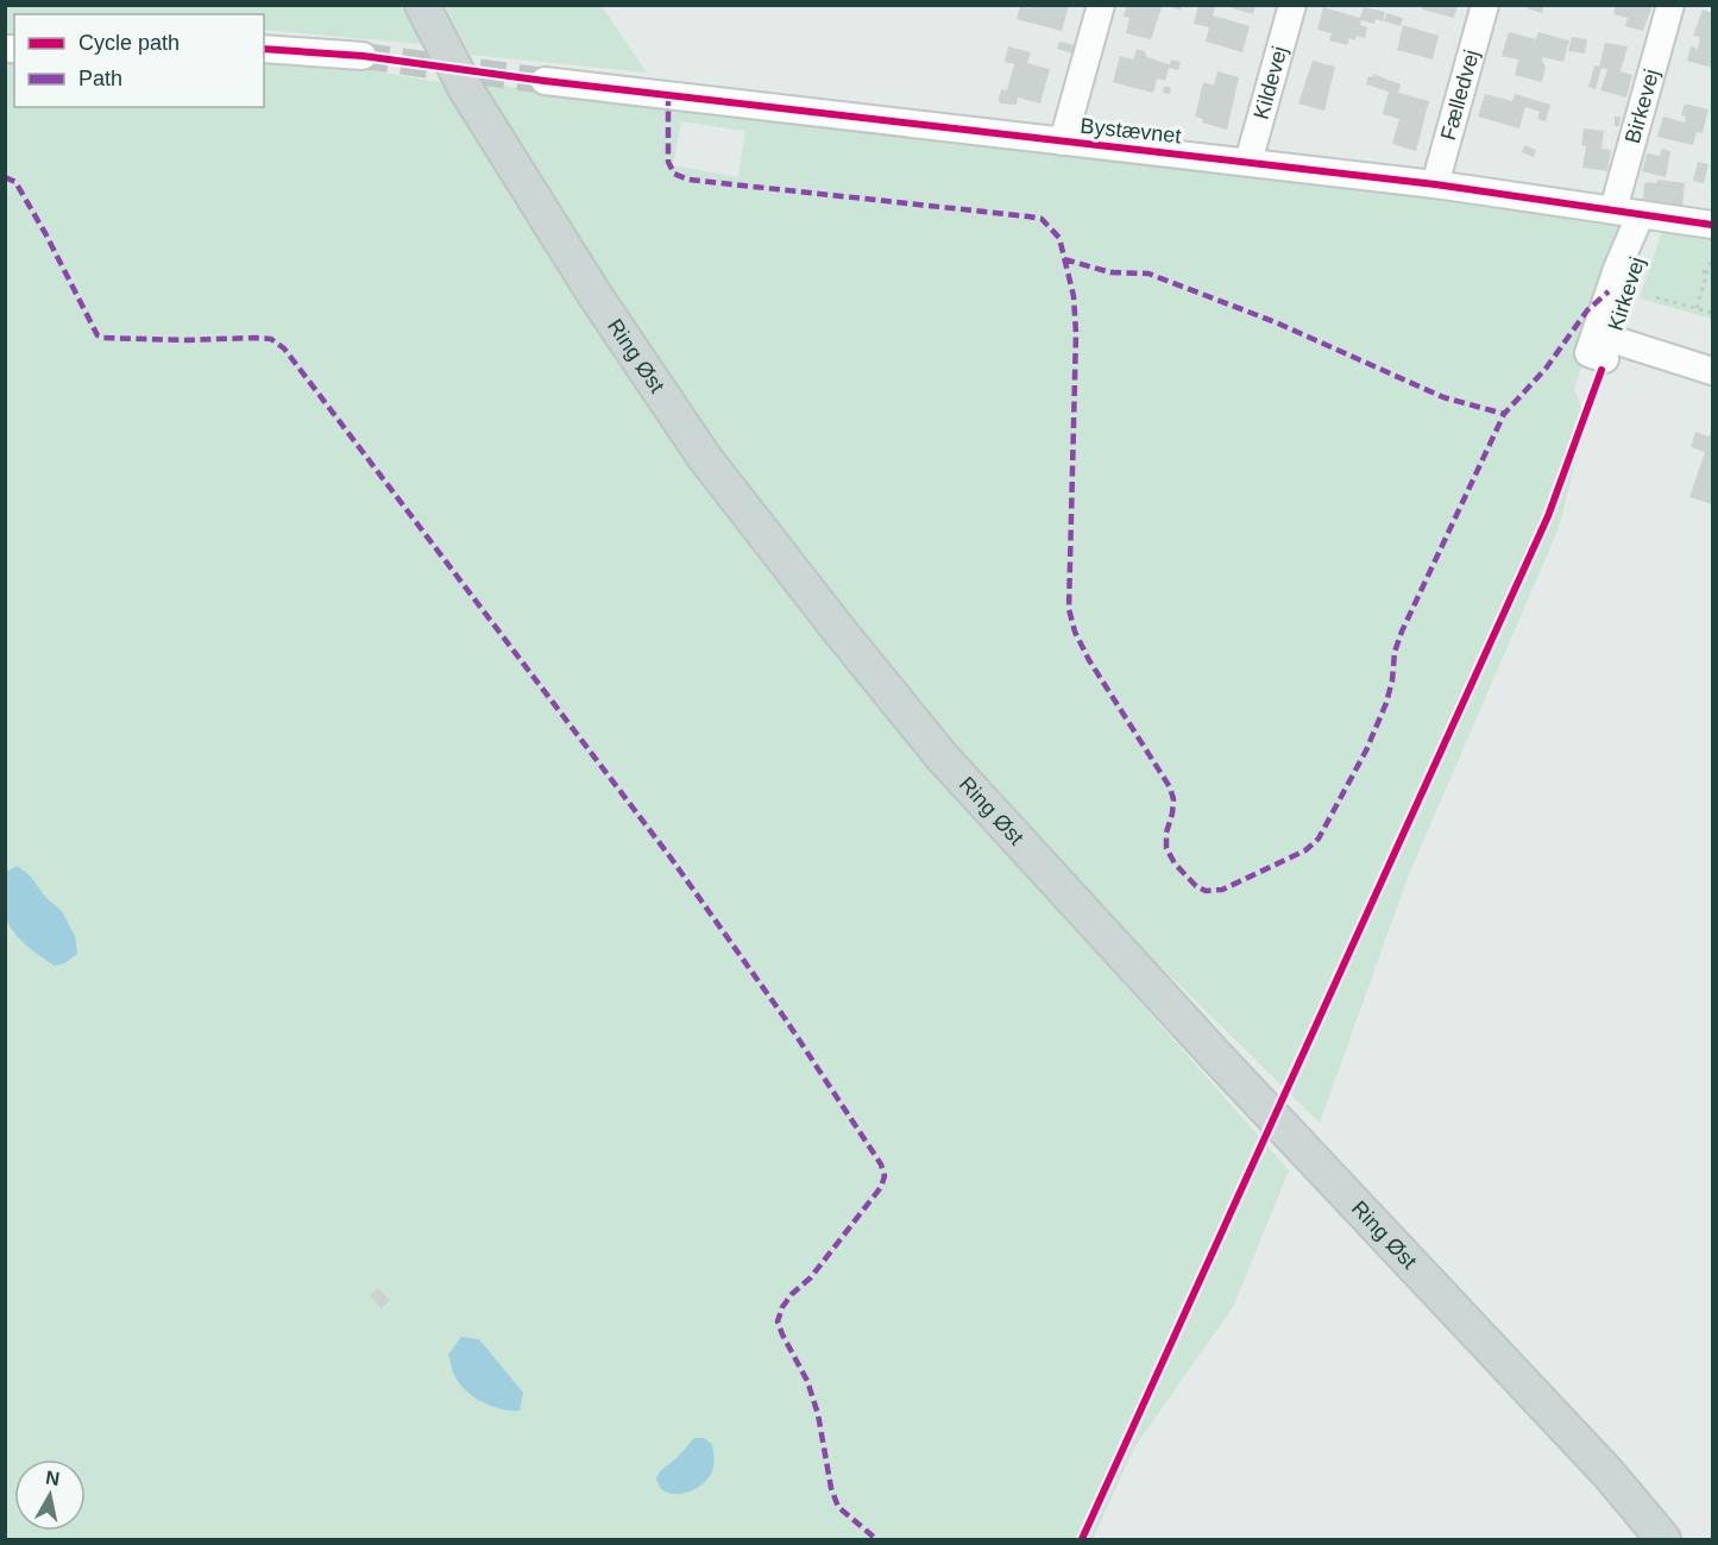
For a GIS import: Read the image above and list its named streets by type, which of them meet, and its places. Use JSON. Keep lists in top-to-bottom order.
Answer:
{
  "streets": {
    "main road": ["Ring Øst"],
    "street": [
      "Kildevej",
      "Fælledvej",
      "Birkevej",
      "Bystævnet"
    ]
  },
  "crossings": [
    ["Kildevej", "Bystævnet"],
    ["Fælledvej", "Bystævnet"],
    ["Birkevej", "Bystævnet"]
  ],
  "legend": ["Cycle path", "Path"],
  "north": "top"
}
